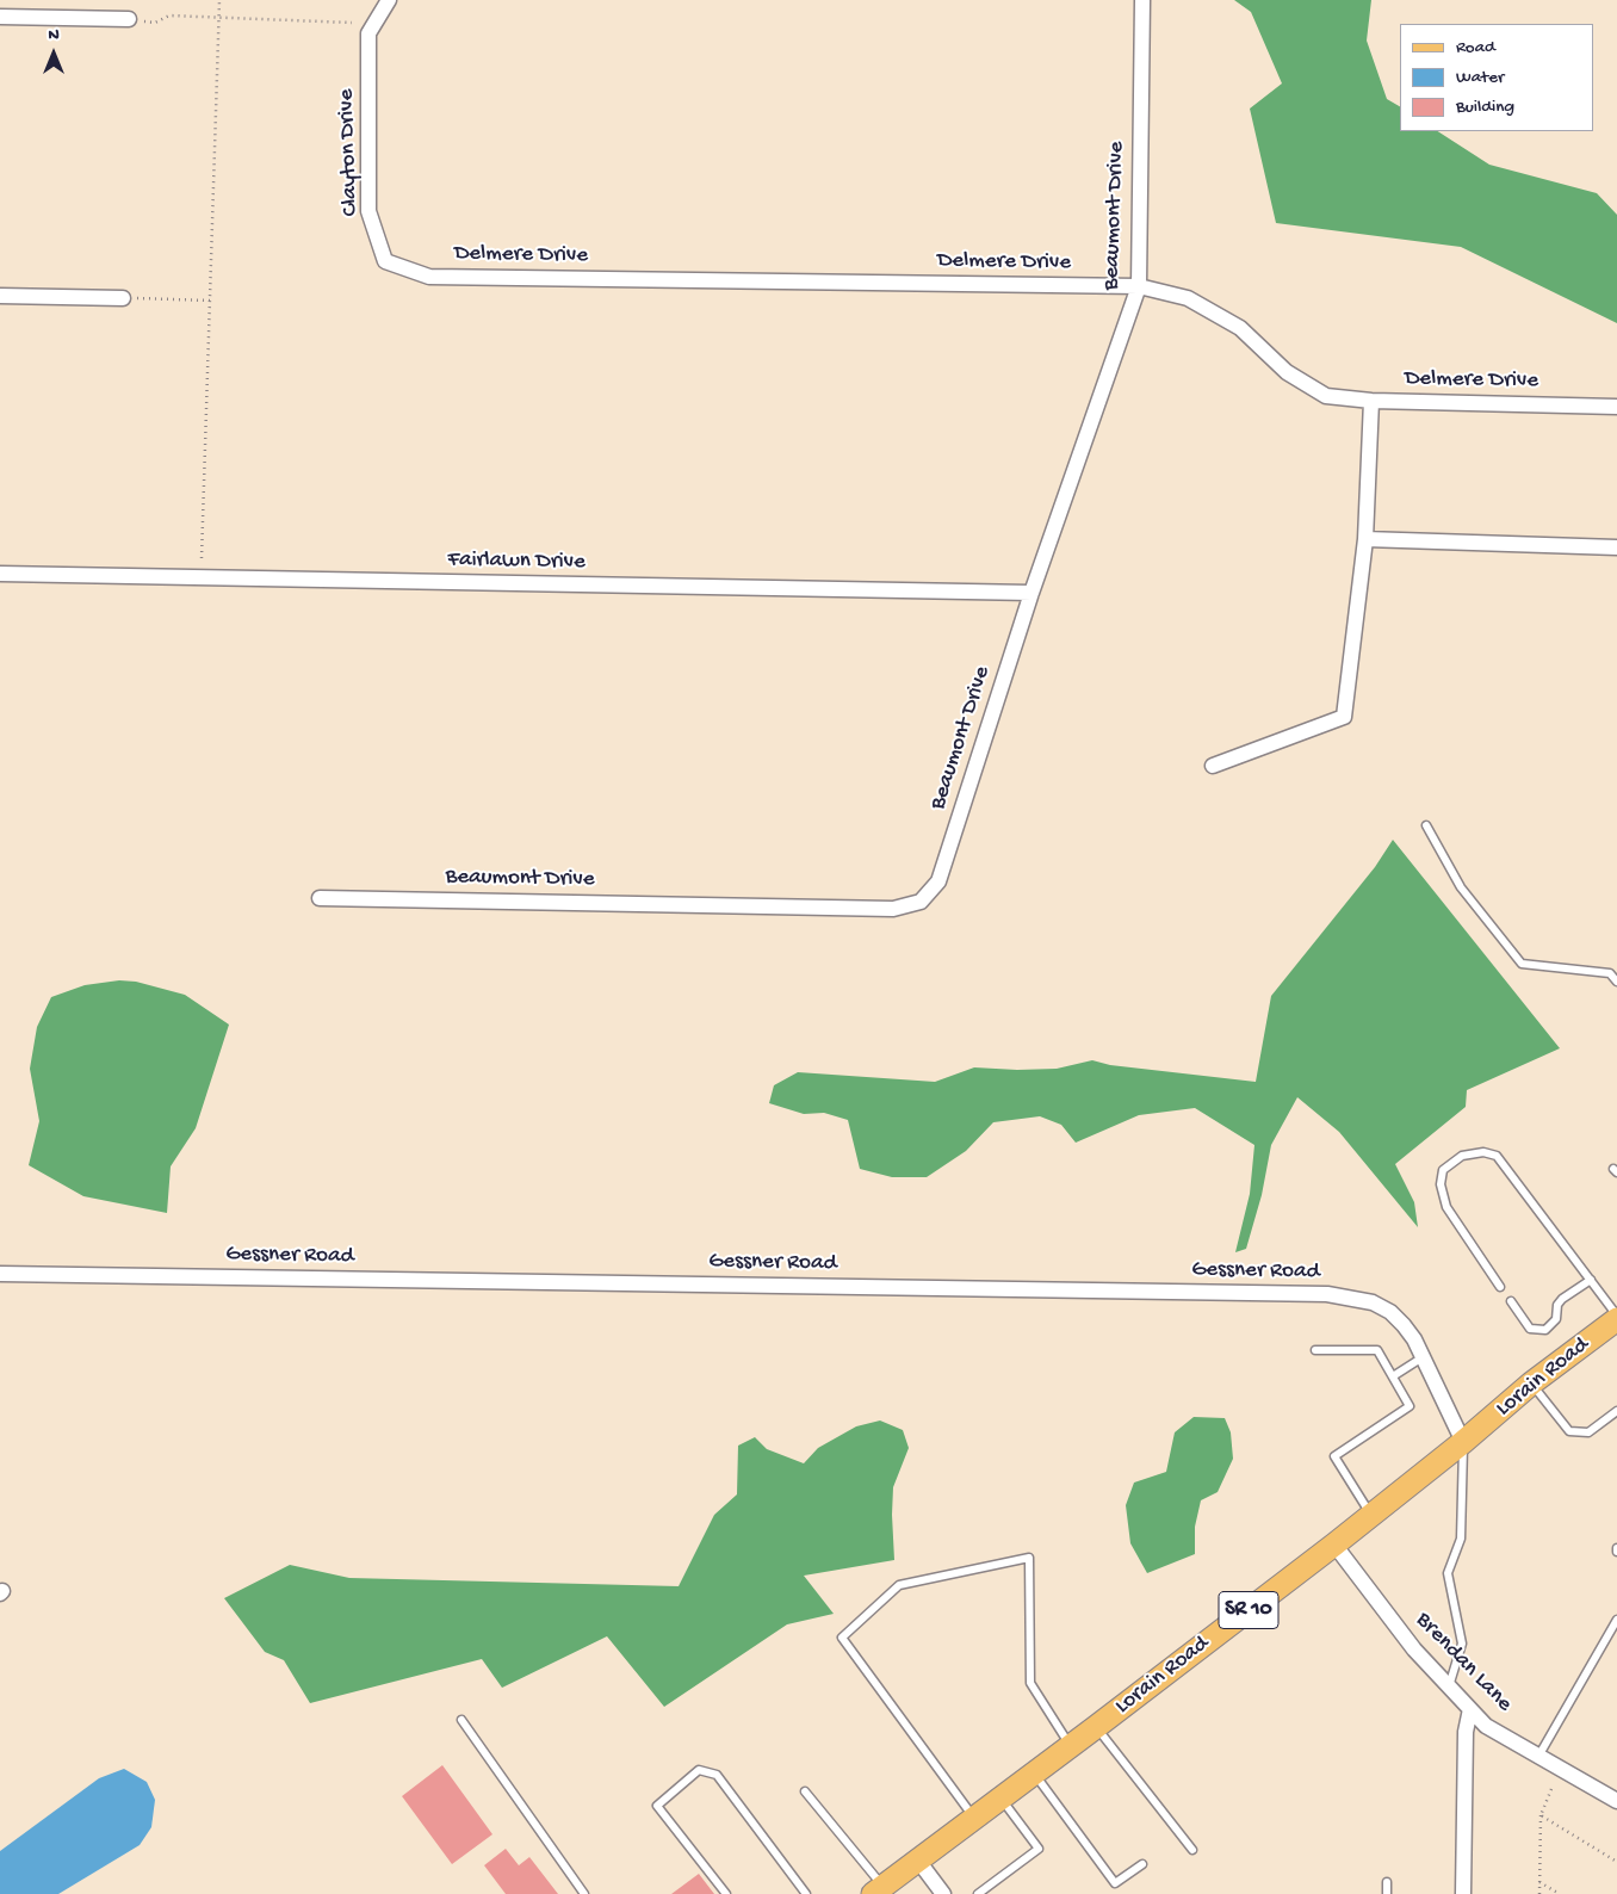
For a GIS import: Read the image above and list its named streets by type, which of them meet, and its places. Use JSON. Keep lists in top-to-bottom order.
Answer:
{
  "streets": {
    "main road": ["Lorain Road", "SR 10"],
    "street": [
      "Clayton Drive",
      "Beaumont Drive",
      "Delmere Drive",
      "Fairlawn Drive",
      "Gessner Road",
      "Brendan Lane"
    ]
  },
  "crossings": [
    ["Clayton Drive", "Delmere Drive"],
    ["Beaumont Drive", "Delmere Drive"],
    ["Beaumont Drive", "Fairlawn Drive"],
    ["Gessner Road", "Lorain Road"],
    ["Lorain Road", "Brendan Lane"]
  ],
  "legend": ["Road", "Water", "Building"],
  "north": "top"
}
